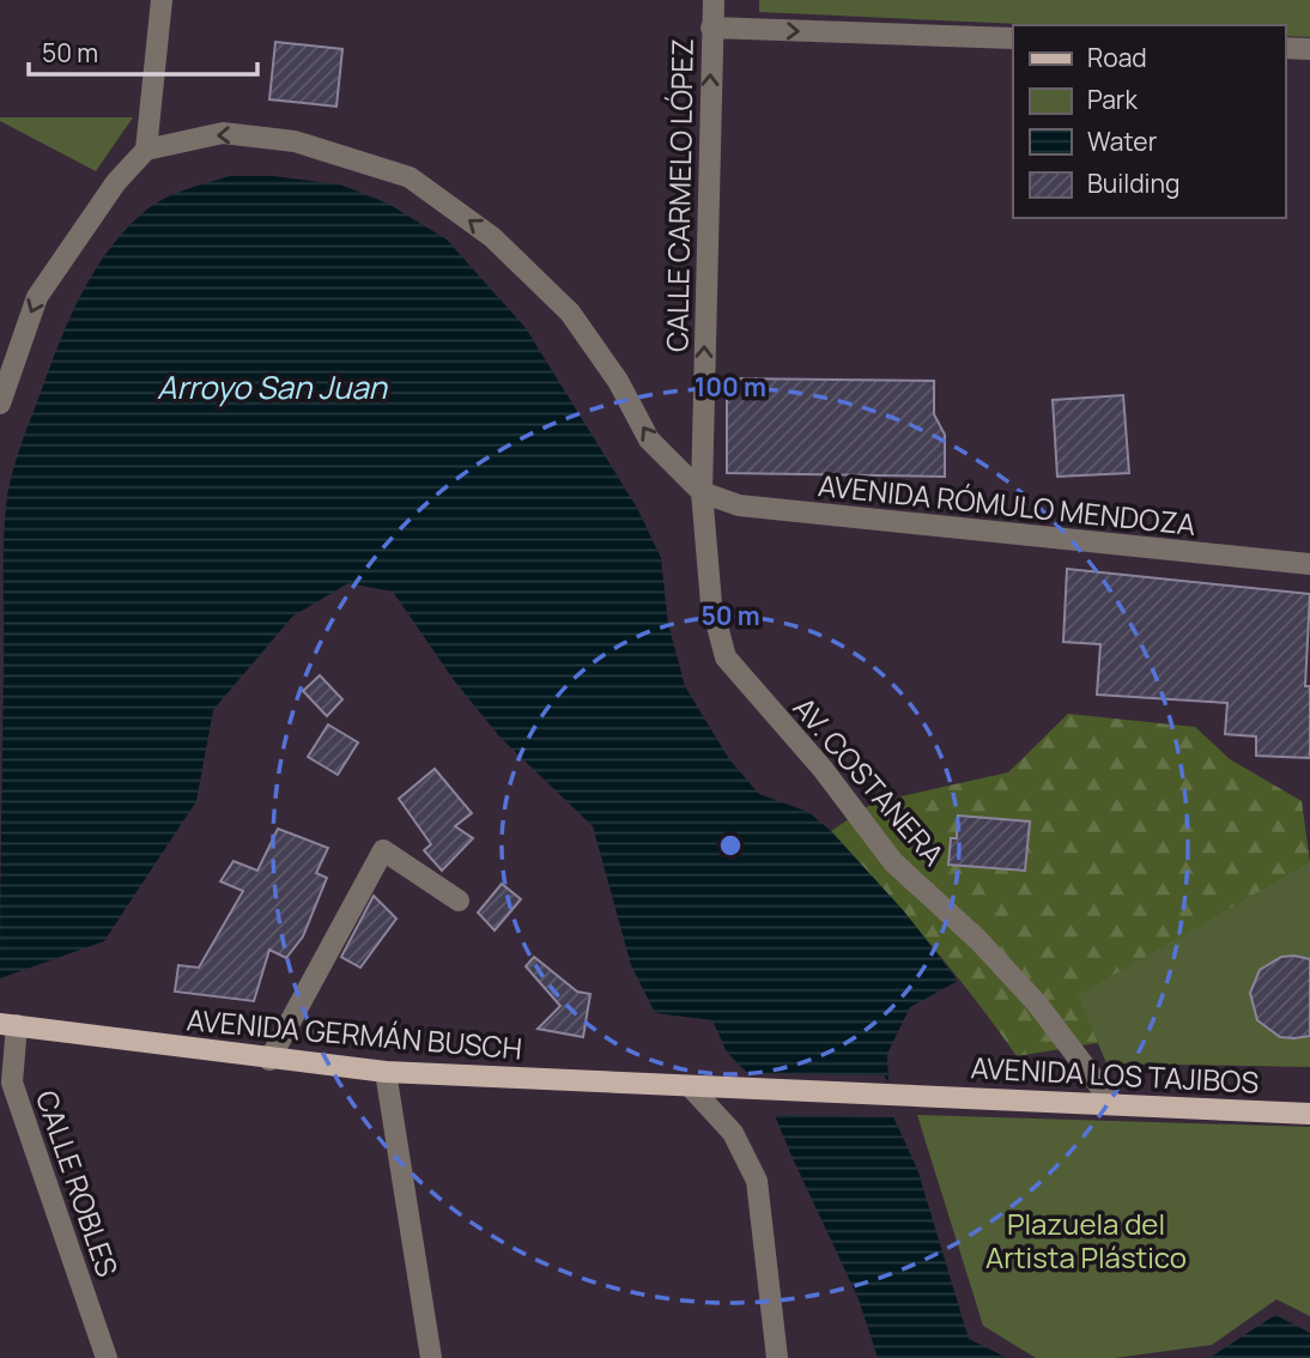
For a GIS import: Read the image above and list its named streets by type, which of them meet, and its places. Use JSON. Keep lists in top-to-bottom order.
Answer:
{
  "streets": {
    "main road": ["AVENIDA GERMÁN BUSCH", "AVENIDA LOS TAJIBOS"],
    "street": [
      "CALLE CARMELO LÓPEZ",
      "AVENIDA RÓMULO MENDOZA",
      "AV. COSTANERA",
      "CALLE ROBLES"
    ]
  },
  "crossings": [
    ["CALLE CARMELO LÓPEZ", "AVENIDA RÓMULO MENDOZA"],
    ["CALLE CARMELO LÓPEZ", "AV. COSTANERA"],
    ["AVENIDA RÓMULO MENDOZA", "AV. COSTANERA"],
    ["AV. COSTANERA", "AVENIDA LOS TAJIBOS"],
    ["AVENIDA GERMÁN BUSCH", "AVENIDA LOS TAJIBOS"],
    ["AVENIDA GERMÁN BUSCH", "CALLE ROBLES"]
  ],
  "one_way": ["CALLE CARMELO LÓPEZ"],
  "water": ["Arroyo San Juan"],
  "parks": ["Plazuela del Artista Plástico"],
  "legend": [
    "Road",
    "Park",
    "Water",
    "Building"
  ],
  "scale_bar": "50 m",
  "rings": ["100 m", "50 m"]
}
